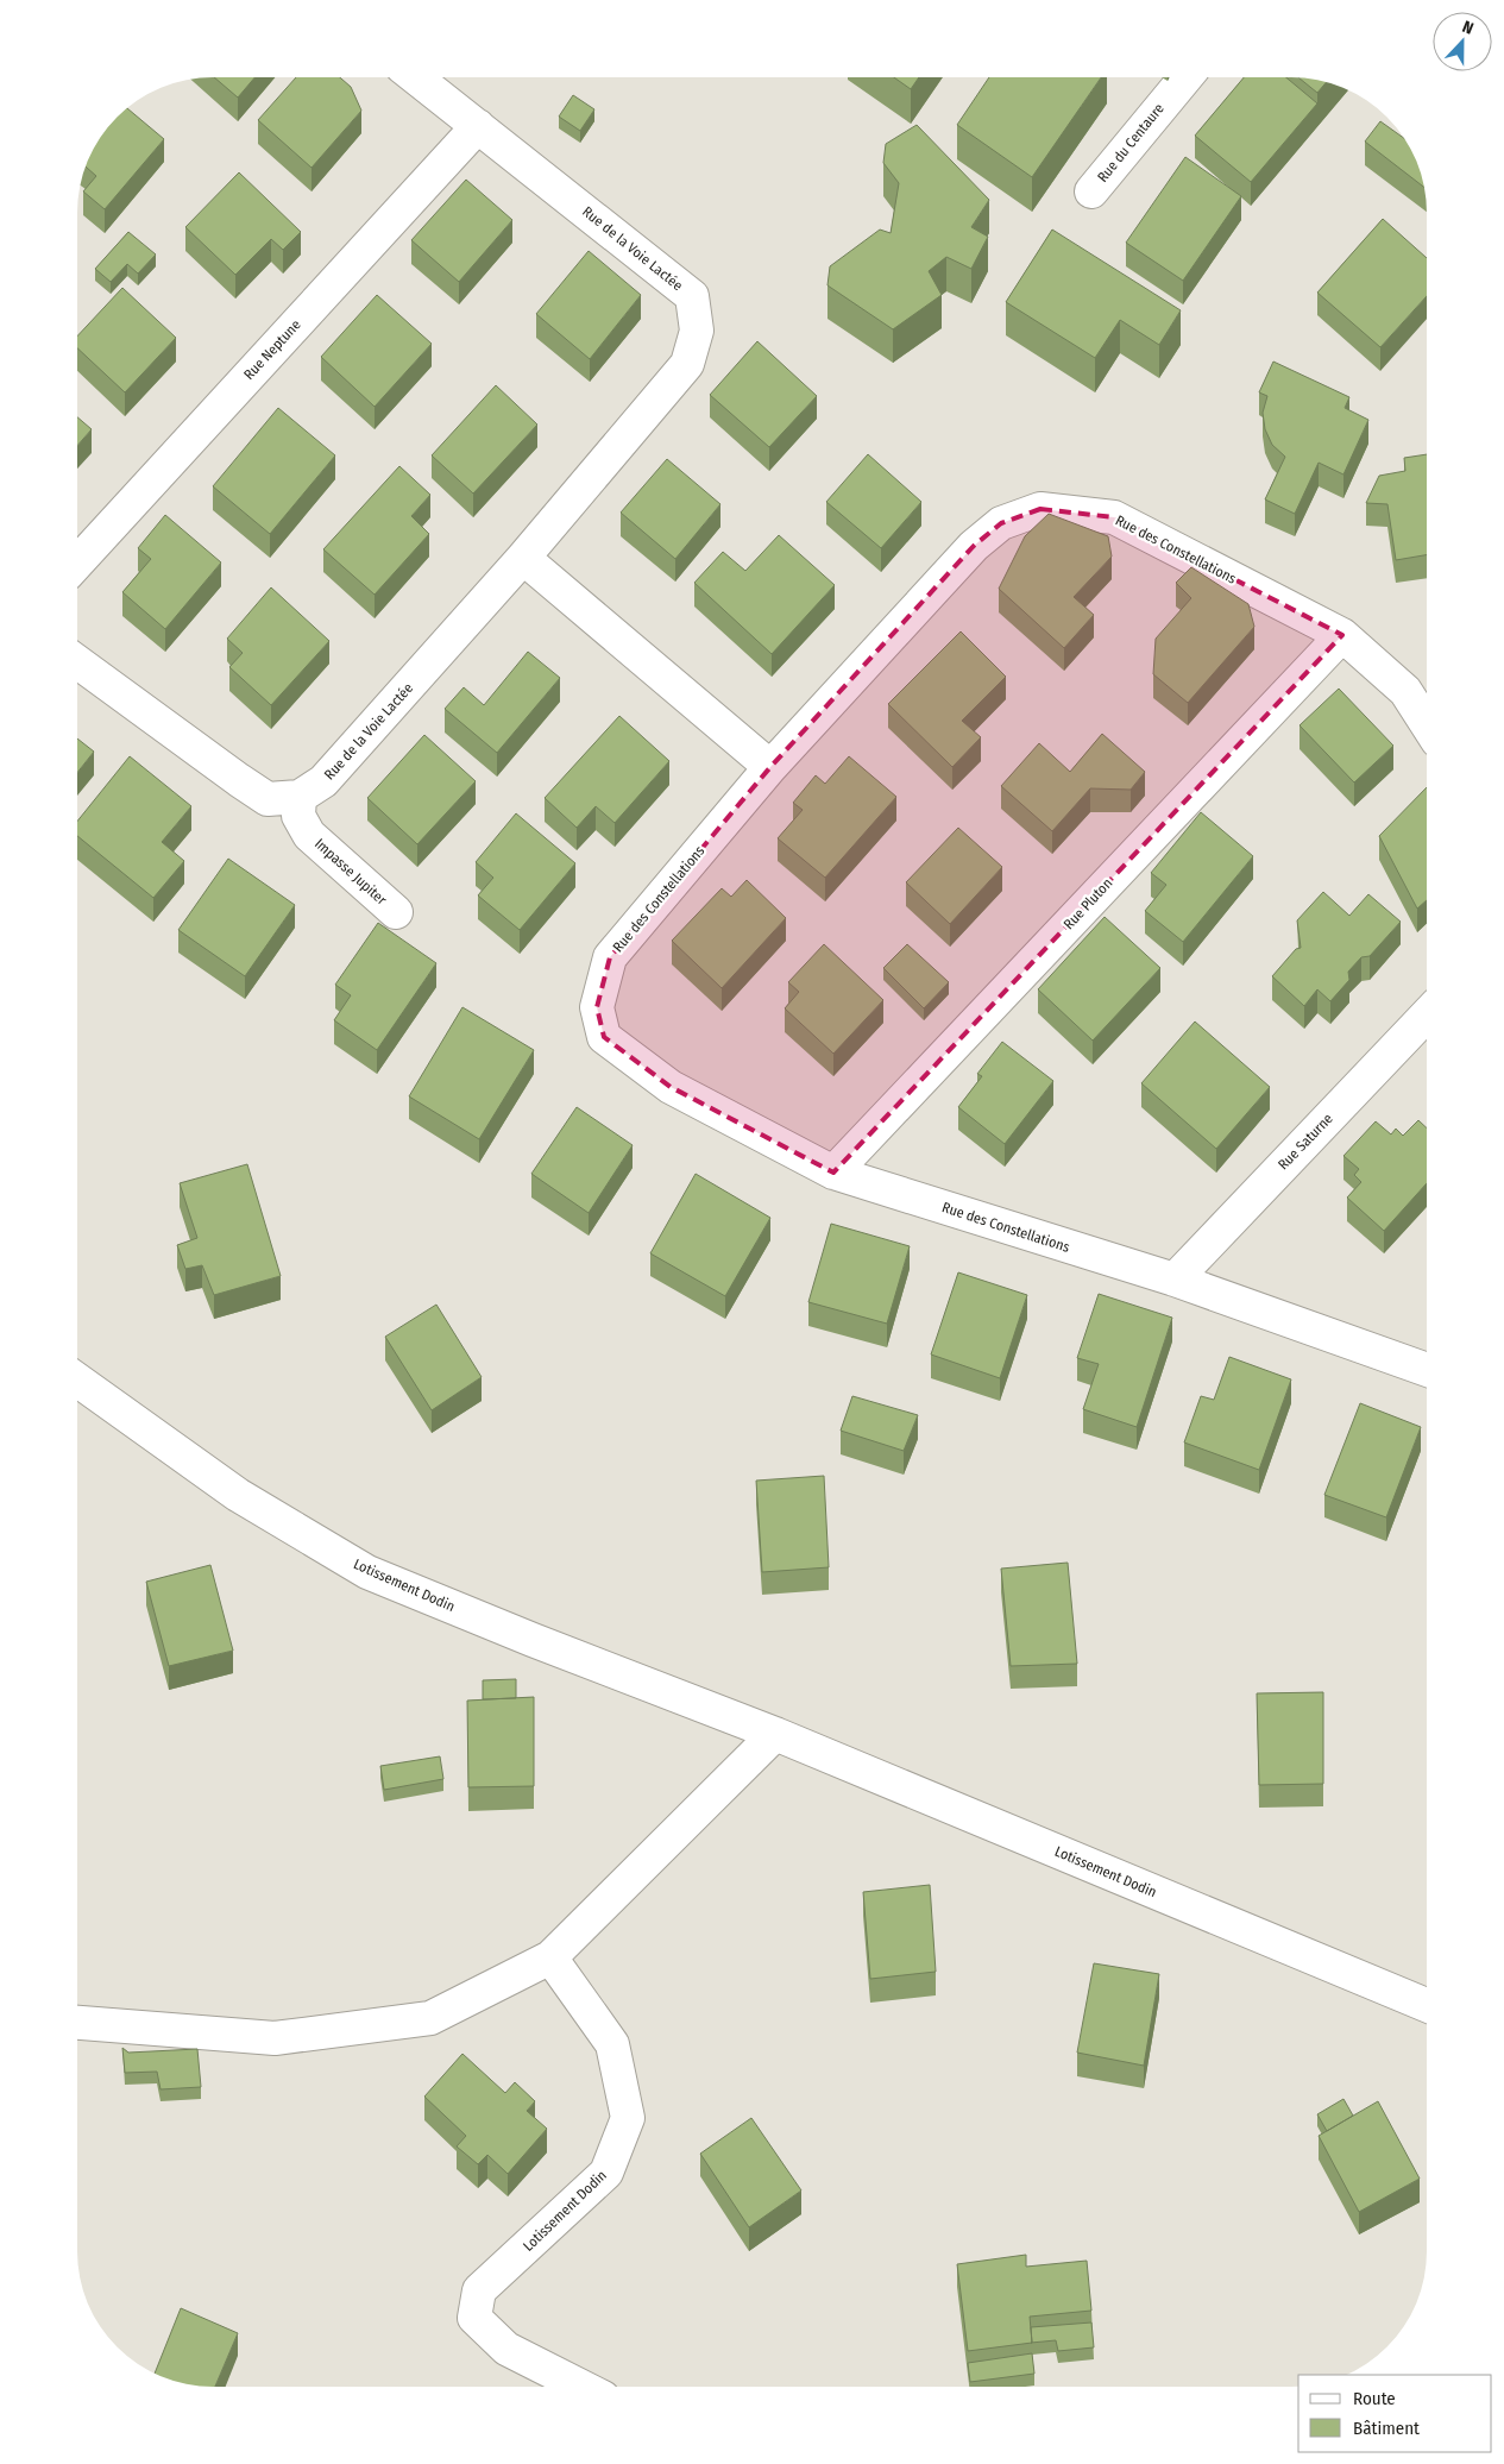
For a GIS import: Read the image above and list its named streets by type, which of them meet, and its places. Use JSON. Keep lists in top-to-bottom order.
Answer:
{
  "streets": {
    "street": [
      "Rue du Centaure",
      "Rue de la Voie Lactée",
      "Rue Neptune",
      "Rue des Constellations",
      "Impasse Jupiter",
      "Rue Pluton",
      "Rue Saturne",
      "Lotissement Dodin"
    ]
  },
  "crossings": [
    ["Rue de la Voie Lactée", "Rue Neptune"],
    ["Rue de la Voie Lactée", "Impasse Jupiter"],
    ["Rue des Constellations", "Rue Pluton"],
    ["Rue des Constellations", "Rue Saturne"]
  ],
  "legend": ["Route", "Bâtiment"],
  "north": "top"
}
